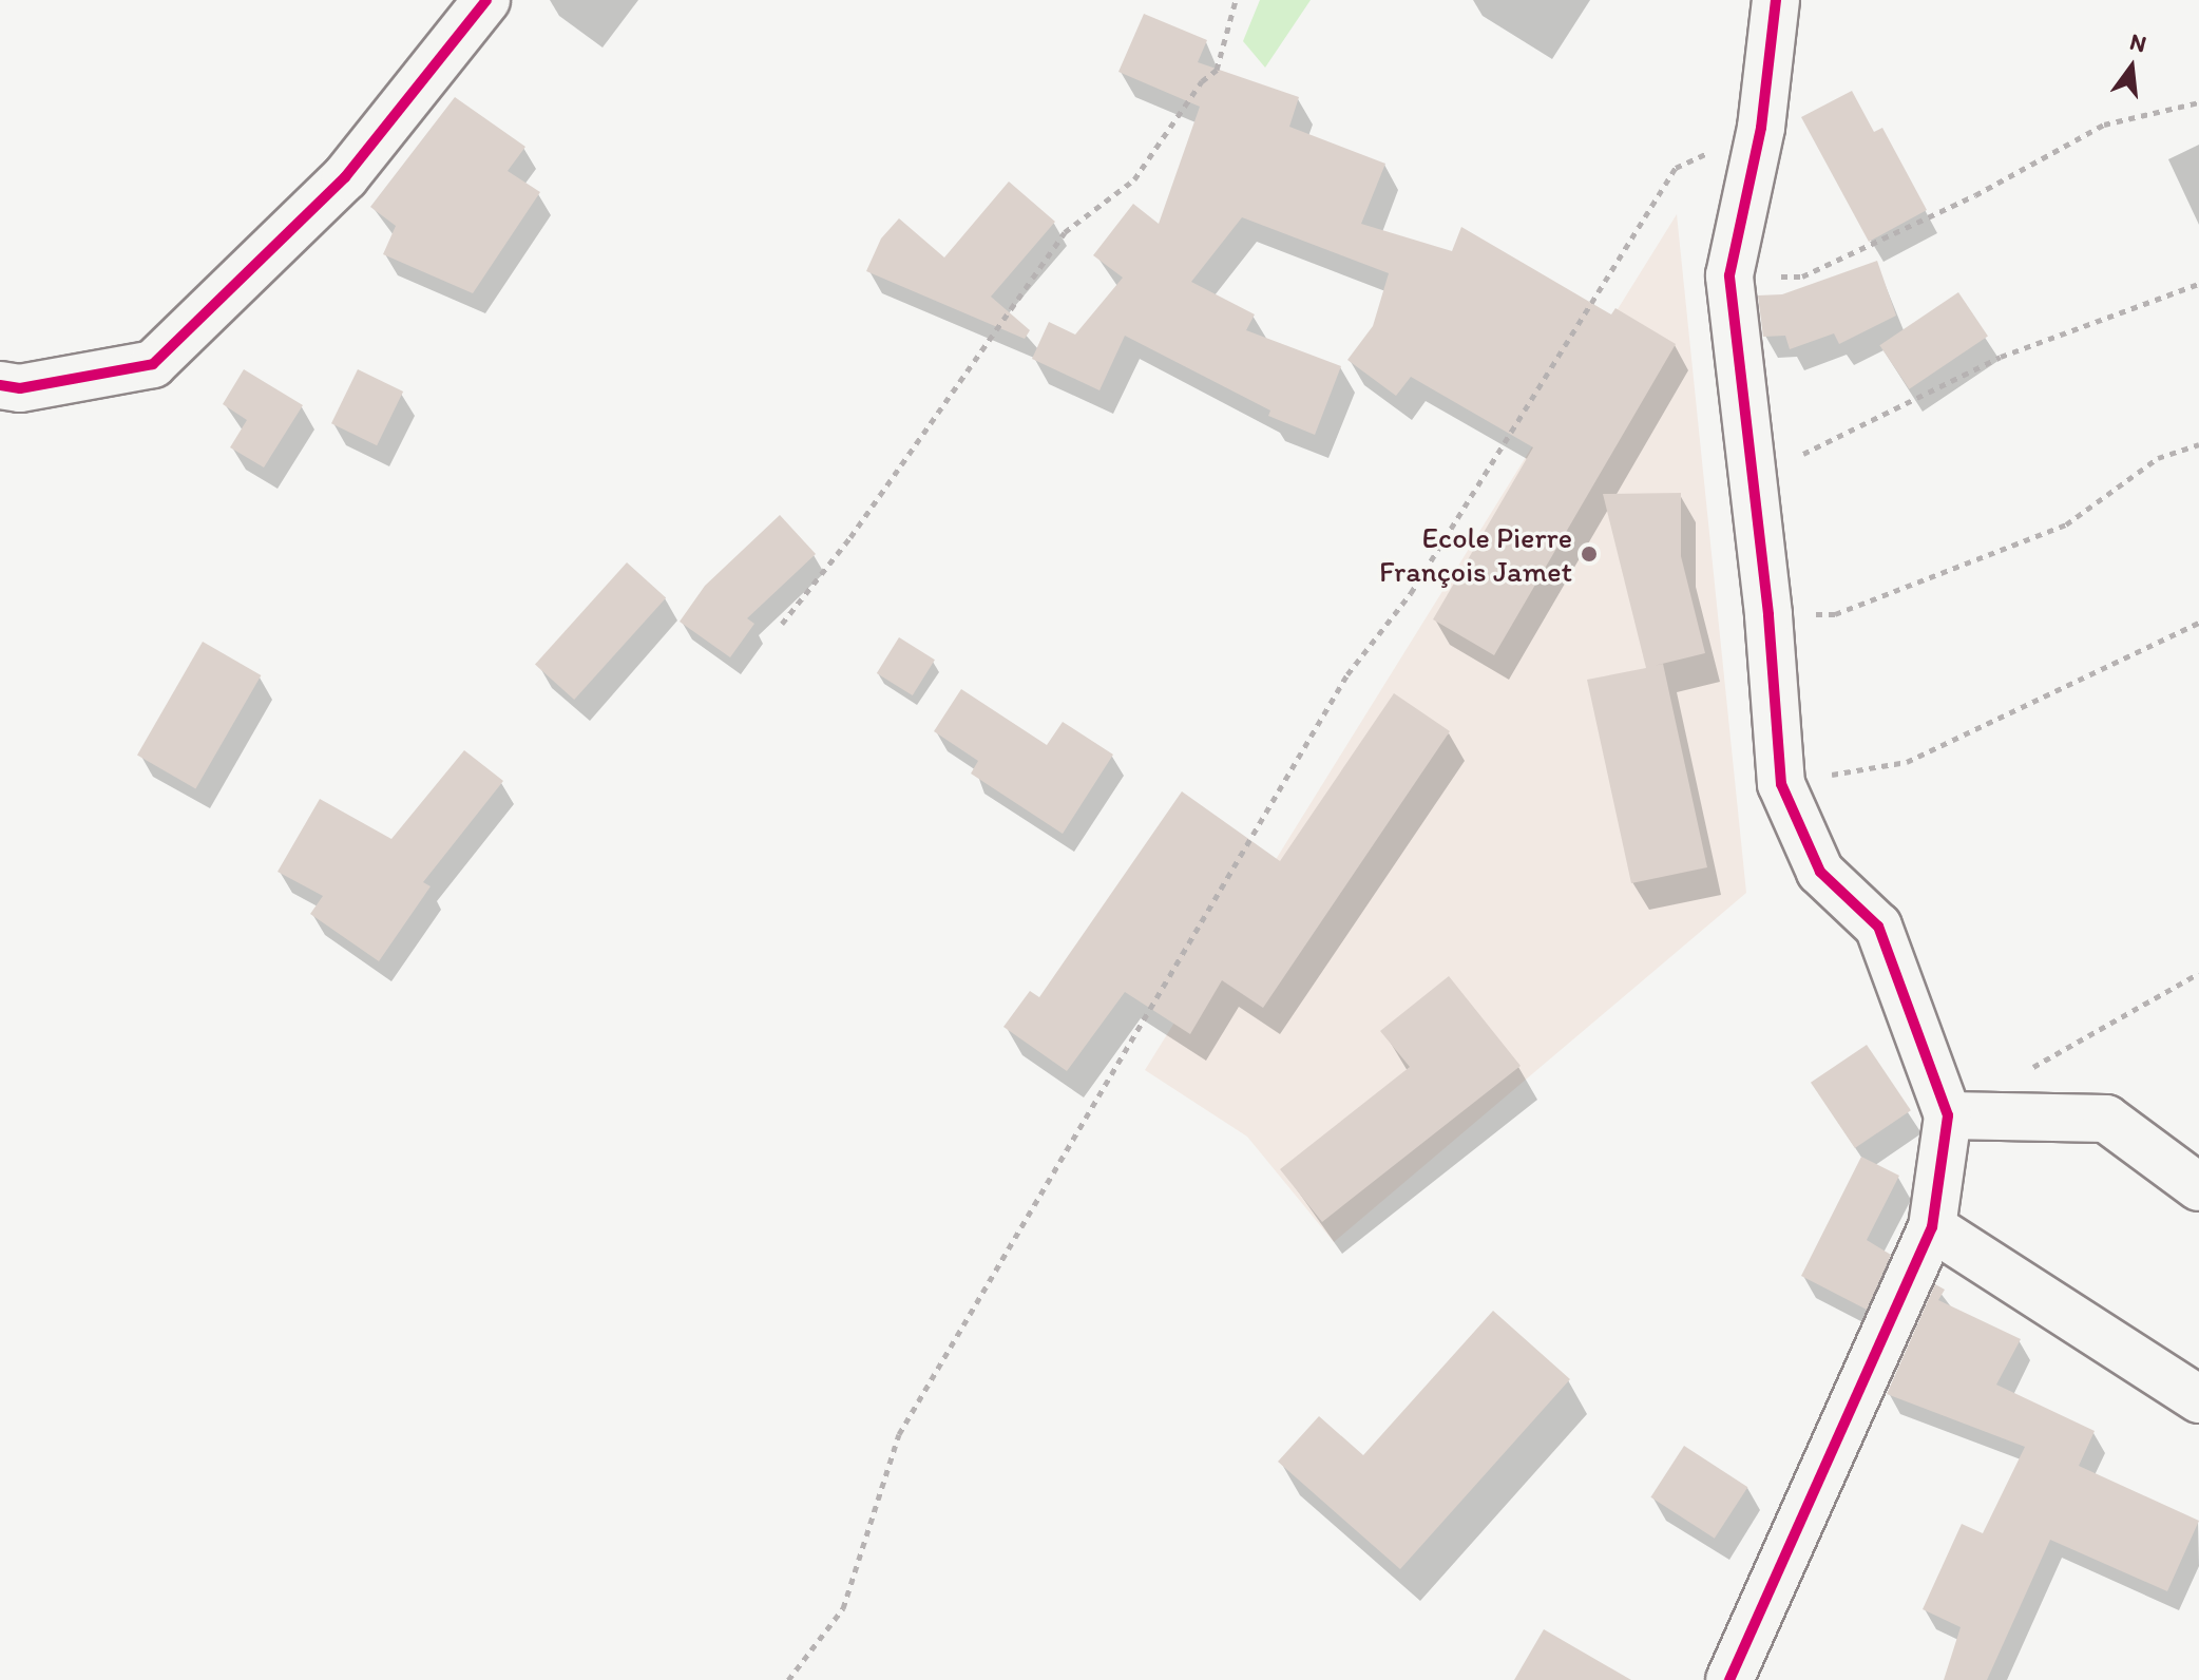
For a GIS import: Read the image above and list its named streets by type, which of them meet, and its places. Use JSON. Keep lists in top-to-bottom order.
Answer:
{
  "places": ["Ecole Pierre François Jamet"],
  "north": "top"
}
